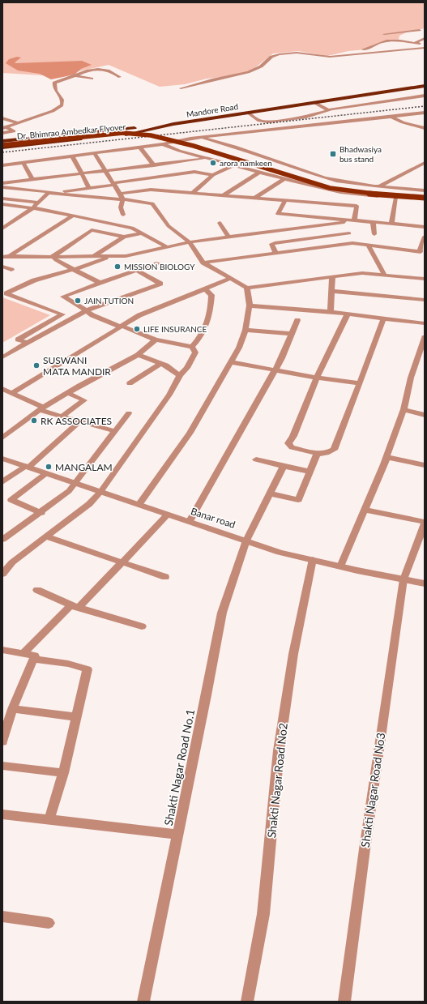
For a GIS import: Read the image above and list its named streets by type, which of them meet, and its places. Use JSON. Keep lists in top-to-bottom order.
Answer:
{
  "streets": {
    "highway": ["Mandore Road"],
    "main road": ["Dr. Bhimrao Ambedkar Flyover"],
    "street": [
      "Banar road",
      "Shakti Nagar Road No.1",
      "Shakti Nagar Road No2",
      "Shakti Nagar Road No3"
    ]
  },
  "crossings": [
    ["Mandore Road", "Dr. Bhimrao Ambedkar Flyover"],
    ["Banar road", "Shakti Nagar Road No.1"],
    ["Banar road", "Shakti Nagar Road No2"],
    ["Banar road", "Shakti Nagar Road No3"]
  ],
  "places": {
    "transit": ["Bhadwasiya bus stand"],
    "other": [
      "arora namkeen",
      "MISSION BIOLOGY",
      "JAIN TUTION",
      "LIFE INSURANCE",
      "SUSWANI MATA MANDIR",
      "RK ASSOCIATES",
      "MANGALAM"
    ]
  }
}
